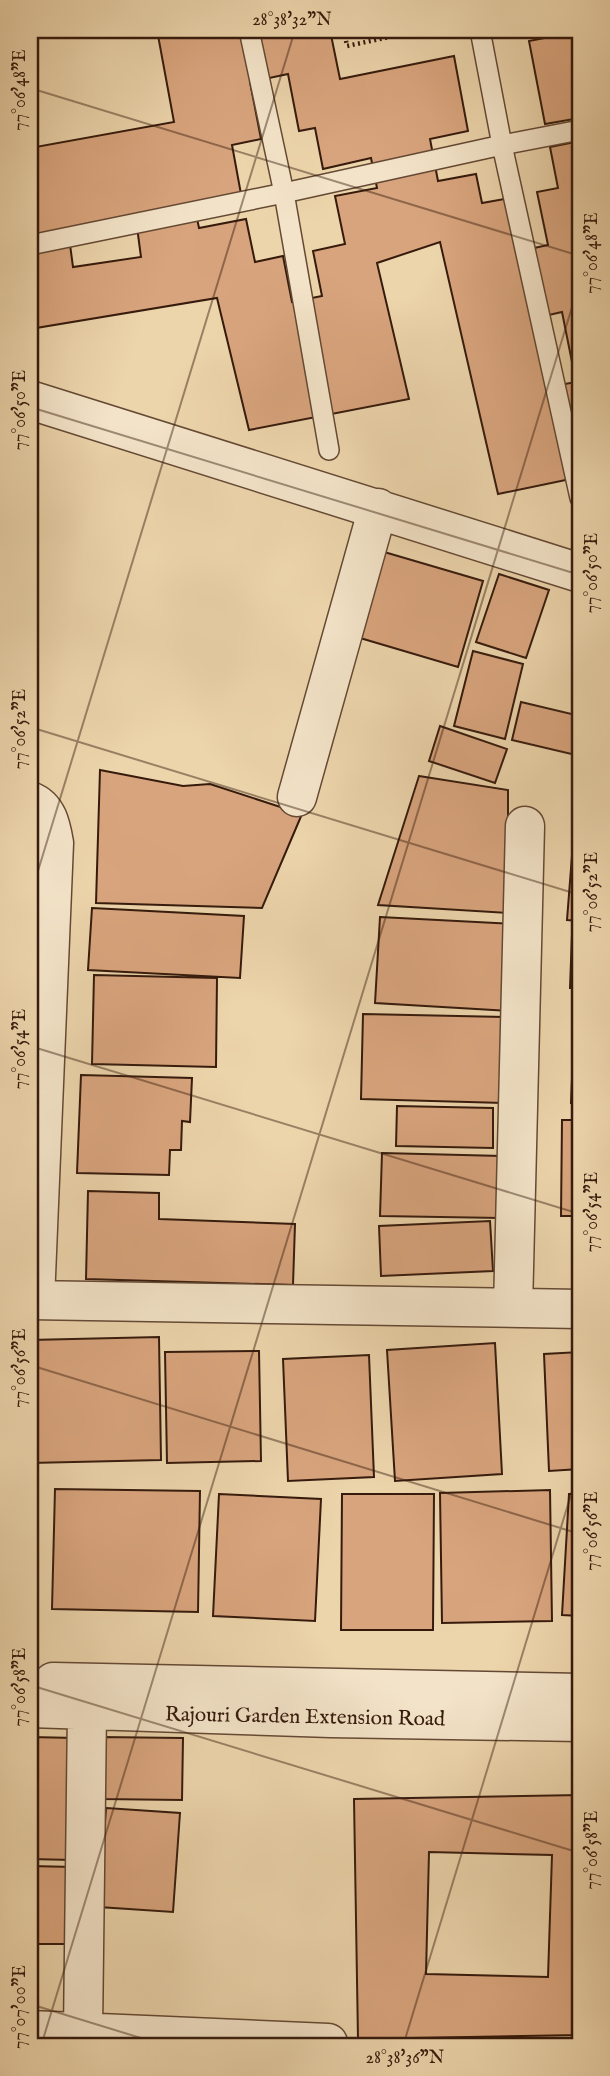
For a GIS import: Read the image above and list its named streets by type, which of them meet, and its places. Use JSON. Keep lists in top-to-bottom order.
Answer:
{
  "streets": {
    "street": ["Rajouri Garden Extension Road"]
  },
  "coordinates": [
    "28°38'32\"N",
    "77°06'48\"E",
    "77°06'50\"E",
    "77°06'52\"E",
    "77°06'54\"E",
    "77°06'56\"E",
    "77°06'58\"E",
    "77°07'00\"E",
    "28°38'36\"N"
  ]
}
